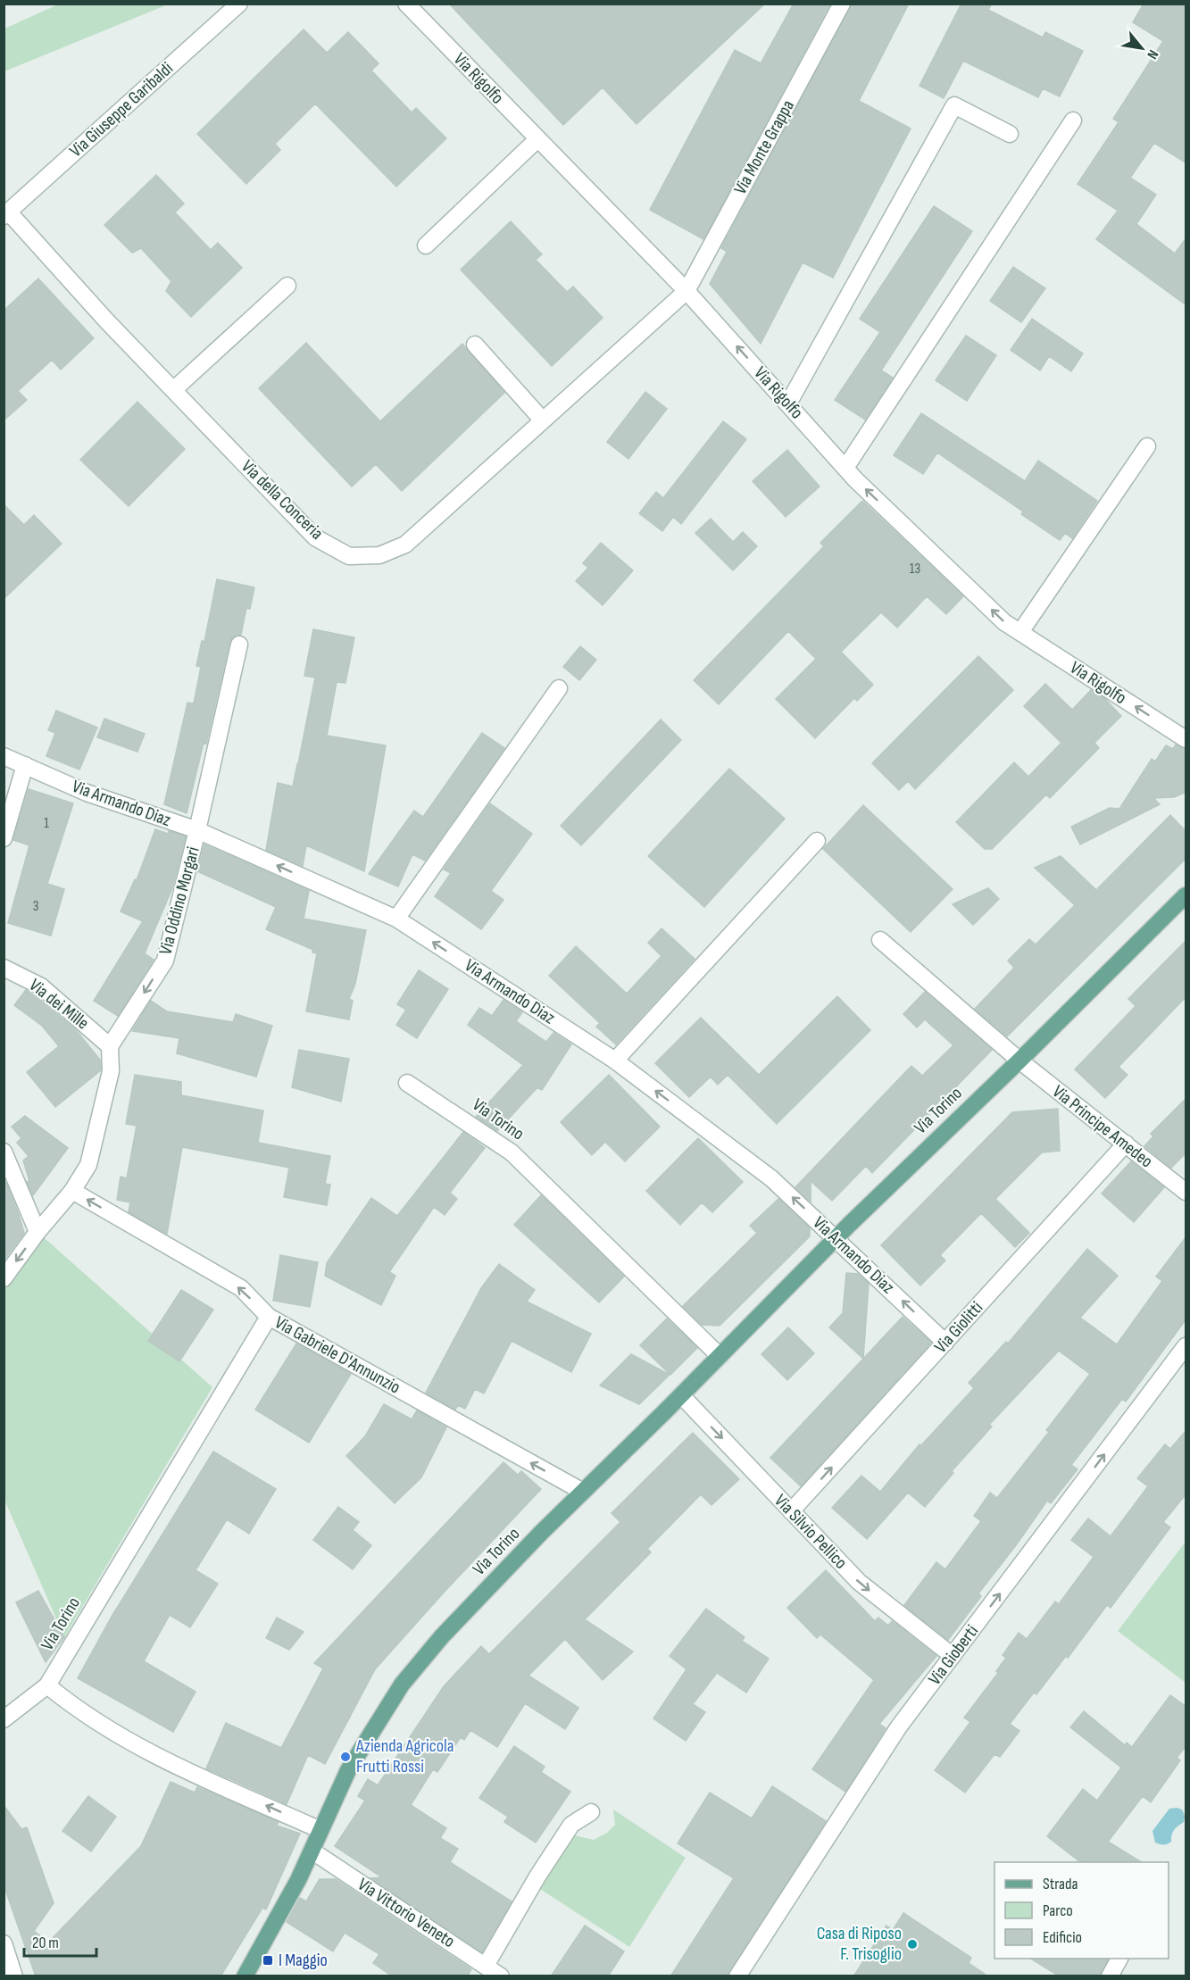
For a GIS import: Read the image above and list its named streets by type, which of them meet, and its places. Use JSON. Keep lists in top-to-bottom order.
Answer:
{
  "streets": {
    "main road": ["Via Torino"],
    "street": [
      "Via Rigolfo",
      "Via Giuseppe Garibaldi",
      "Via Monte Grappa",
      "Via della Conceria",
      "Via Armando Diaz",
      "Via Oddino Morgari",
      "Via dei Mille",
      "Via Principe Amedeo",
      "Via Giolitti",
      "Via Gabriele D'Annunzio",
      "Via Silvio Pellico",
      "Via Gioberti",
      "Via Vittorio Veneto"
    ]
  },
  "crossings": [
    ["Via Rigolfo", "Via Monte Grappa"],
    ["Via Rigolfo", "Via della Conceria"],
    ["Via Giuseppe Garibaldi", "Via della Conceria"],
    ["Via Monte Grappa", "Via della Conceria"],
    ["Via Armando Diaz", "Via Oddino Morgari"],
    ["Via Armando Diaz", "Via Torino"],
    ["Via Armando Diaz", "Via Giolitti"],
    ["Via Oddino Morgari", "Via dei Mille"],
    ["Via Torino", "Via Principe Amedeo"],
    ["Via Torino", "Via Gabriele D'Annunzio"],
    ["Via Torino", "Via Silvio Pellico"],
    ["Via Torino", "Via Vittorio Veneto"],
    ["Via Principe Amedeo", "Via Giolitti"],
    ["Via Giolitti", "Via Silvio Pellico"],
    ["Via Silvio Pellico", "Via Gioberti"]
  ],
  "one_way": [
    "Via Rigolfo",
    "Via Armando Diaz",
    "Via Oddino Morgari",
    "Via Giolitti",
    "Via Gabriele D'Annunzio",
    "Via Silvio Pellico",
    "Via Gioberti"
  ],
  "places": {
    "other": ["Azienda Agricola Frutti Rossi", "Casa di Riposo F. Trisoglio"],
    "transit": ["I Maggio"]
  },
  "house_numbers": ["13", "1", "3"],
  "legend": ["Strada", "Parco", "Edificio"],
  "scale_bar": "20 m",
  "north": "bottom right"
}
